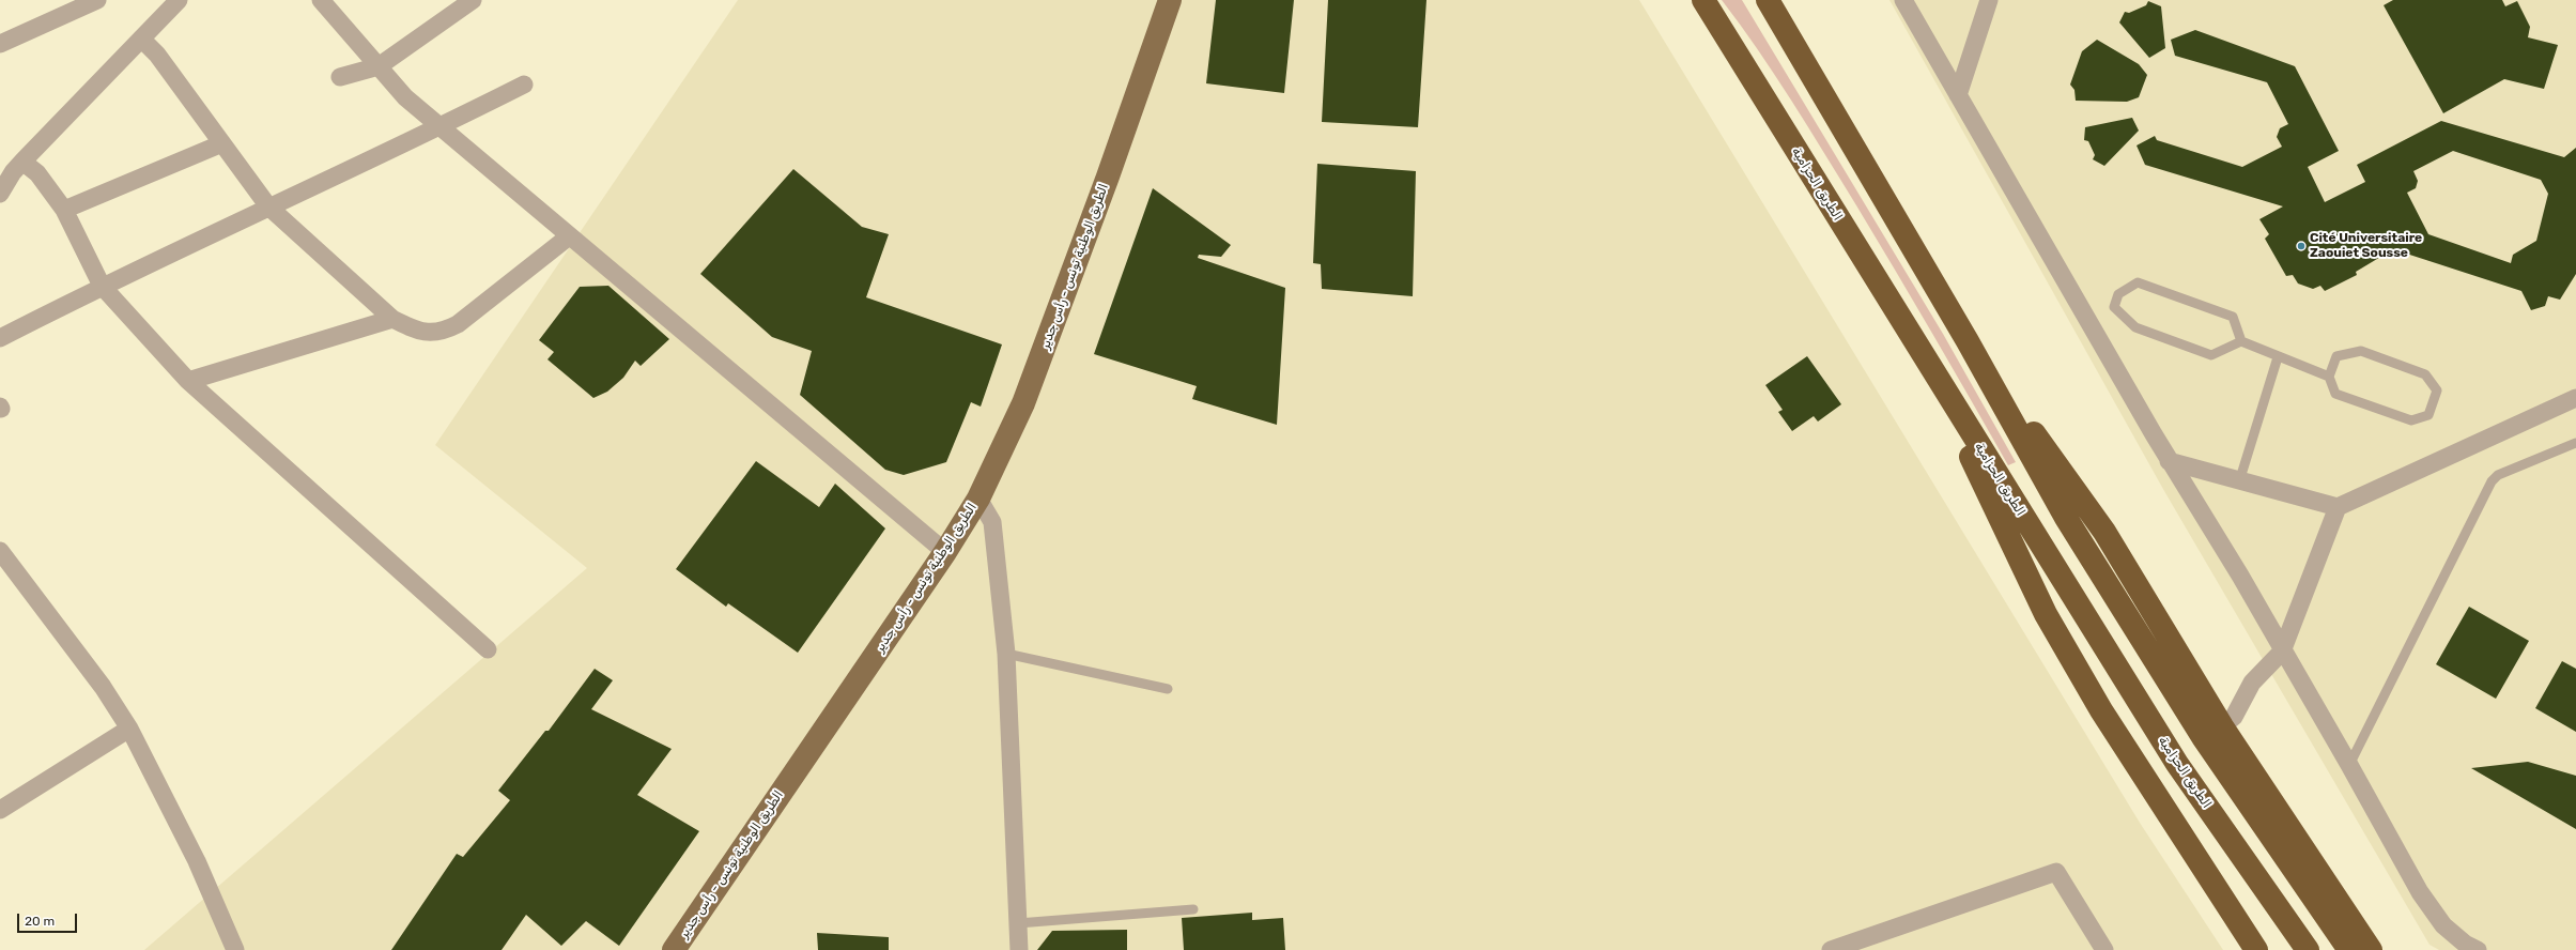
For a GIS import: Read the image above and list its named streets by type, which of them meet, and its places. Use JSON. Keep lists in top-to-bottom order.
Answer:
{
  "streets": {
    "highway": ["الطريق الحزامية"],
    "main road": ["الطريق الوطنية تونس - رأس جدير"]
  },
  "places": ["Cité Universitaire Zaouiet Sousse"],
  "scale_bar": "20 m"
}
